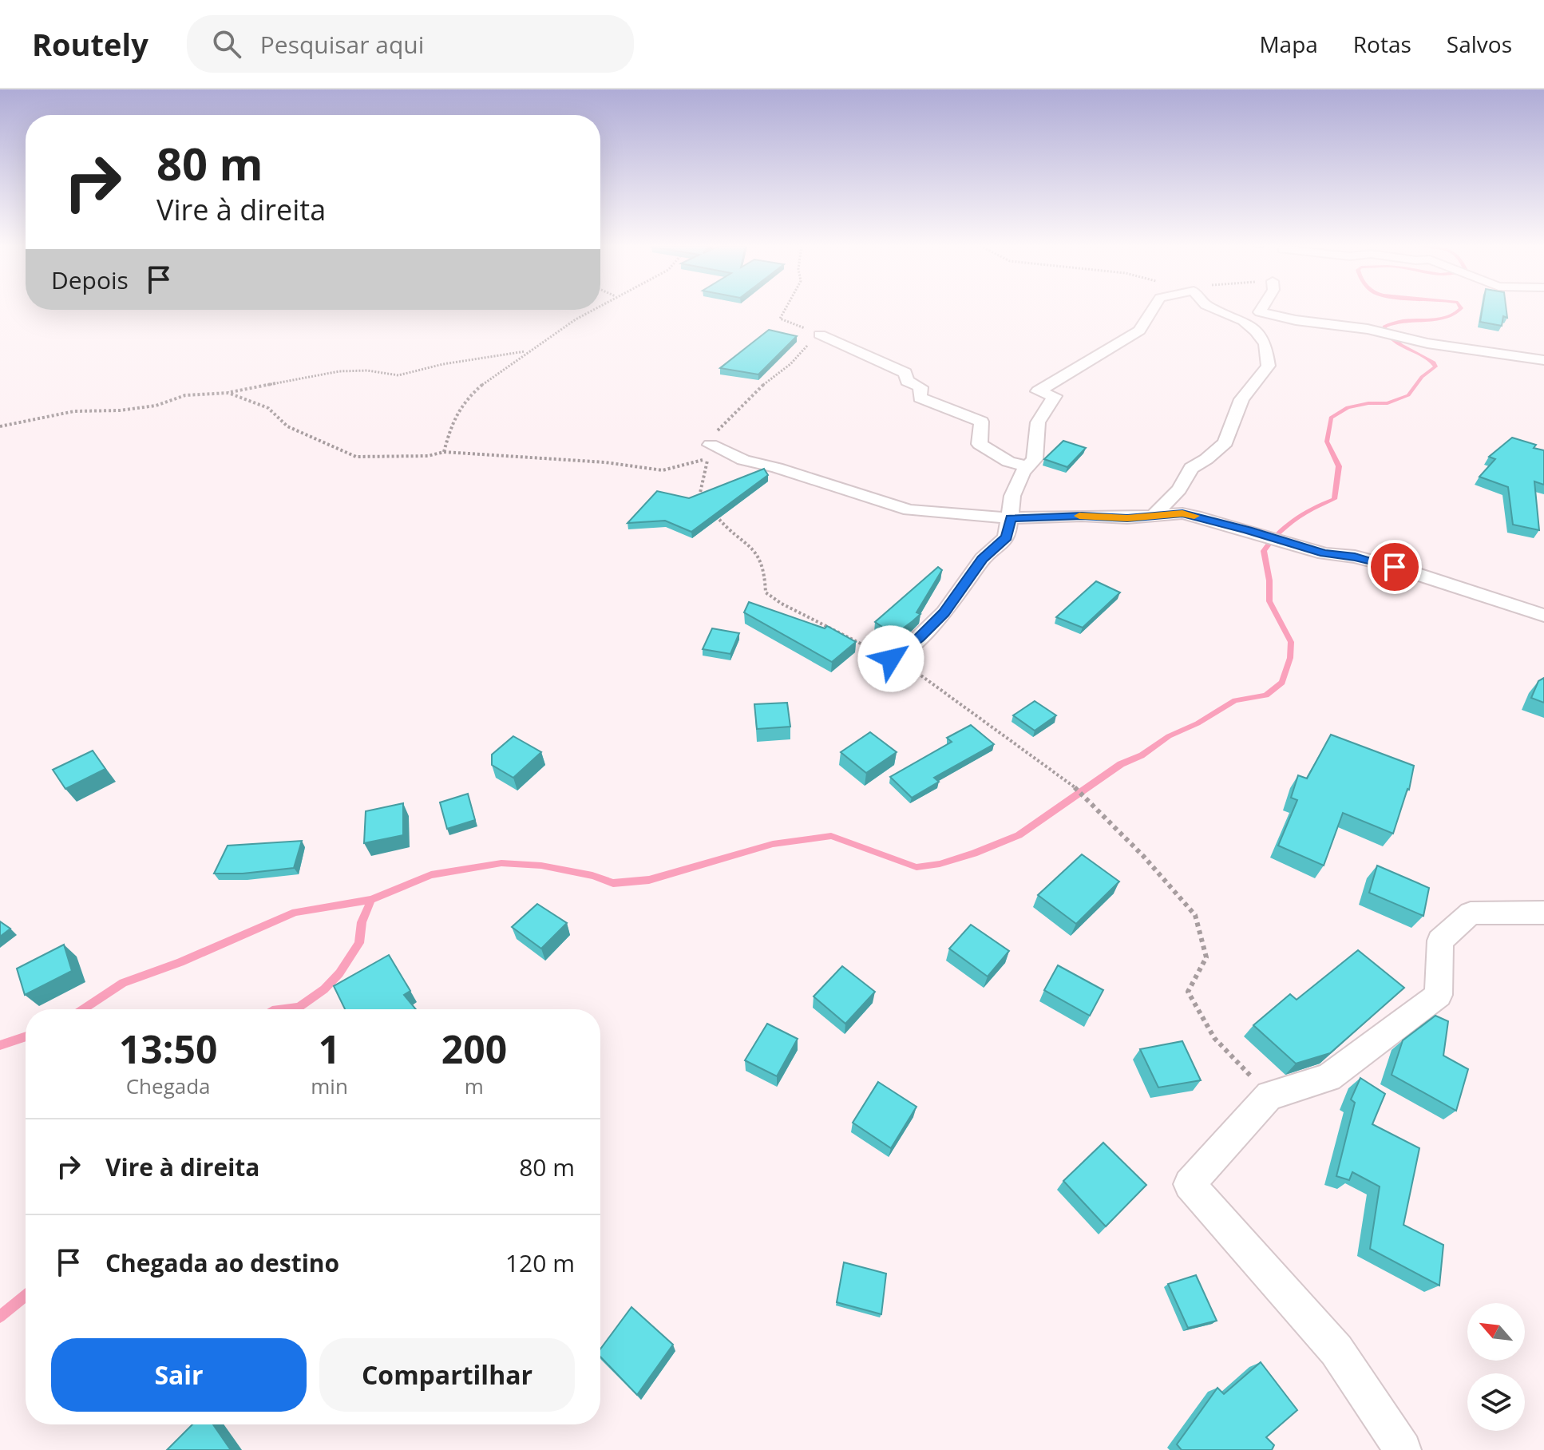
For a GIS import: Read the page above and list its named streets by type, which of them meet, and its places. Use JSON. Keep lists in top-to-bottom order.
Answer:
{
  "north": "top left",
  "page": {
    "header": "Routely",
    "search": "Pesquisar aqui",
    "nav": ["Mapa", "Rotas", "Salvos"],
    "turn": ["80 m", "Vire à direita"],
    "then": "Depois",
    "eta": [
      "13:50",
      "Chegada",
      "1",
      "min",
      "200",
      "m"
    ],
    "list": [
      {
        "name": "Vire à direita",
        "value": "80 m"
      },
      {
        "name": "Chegada ao destino",
        "value": "120 m"
      }
    ],
    "buttons": ["Sair", "Compartilhar"]
  }
}
